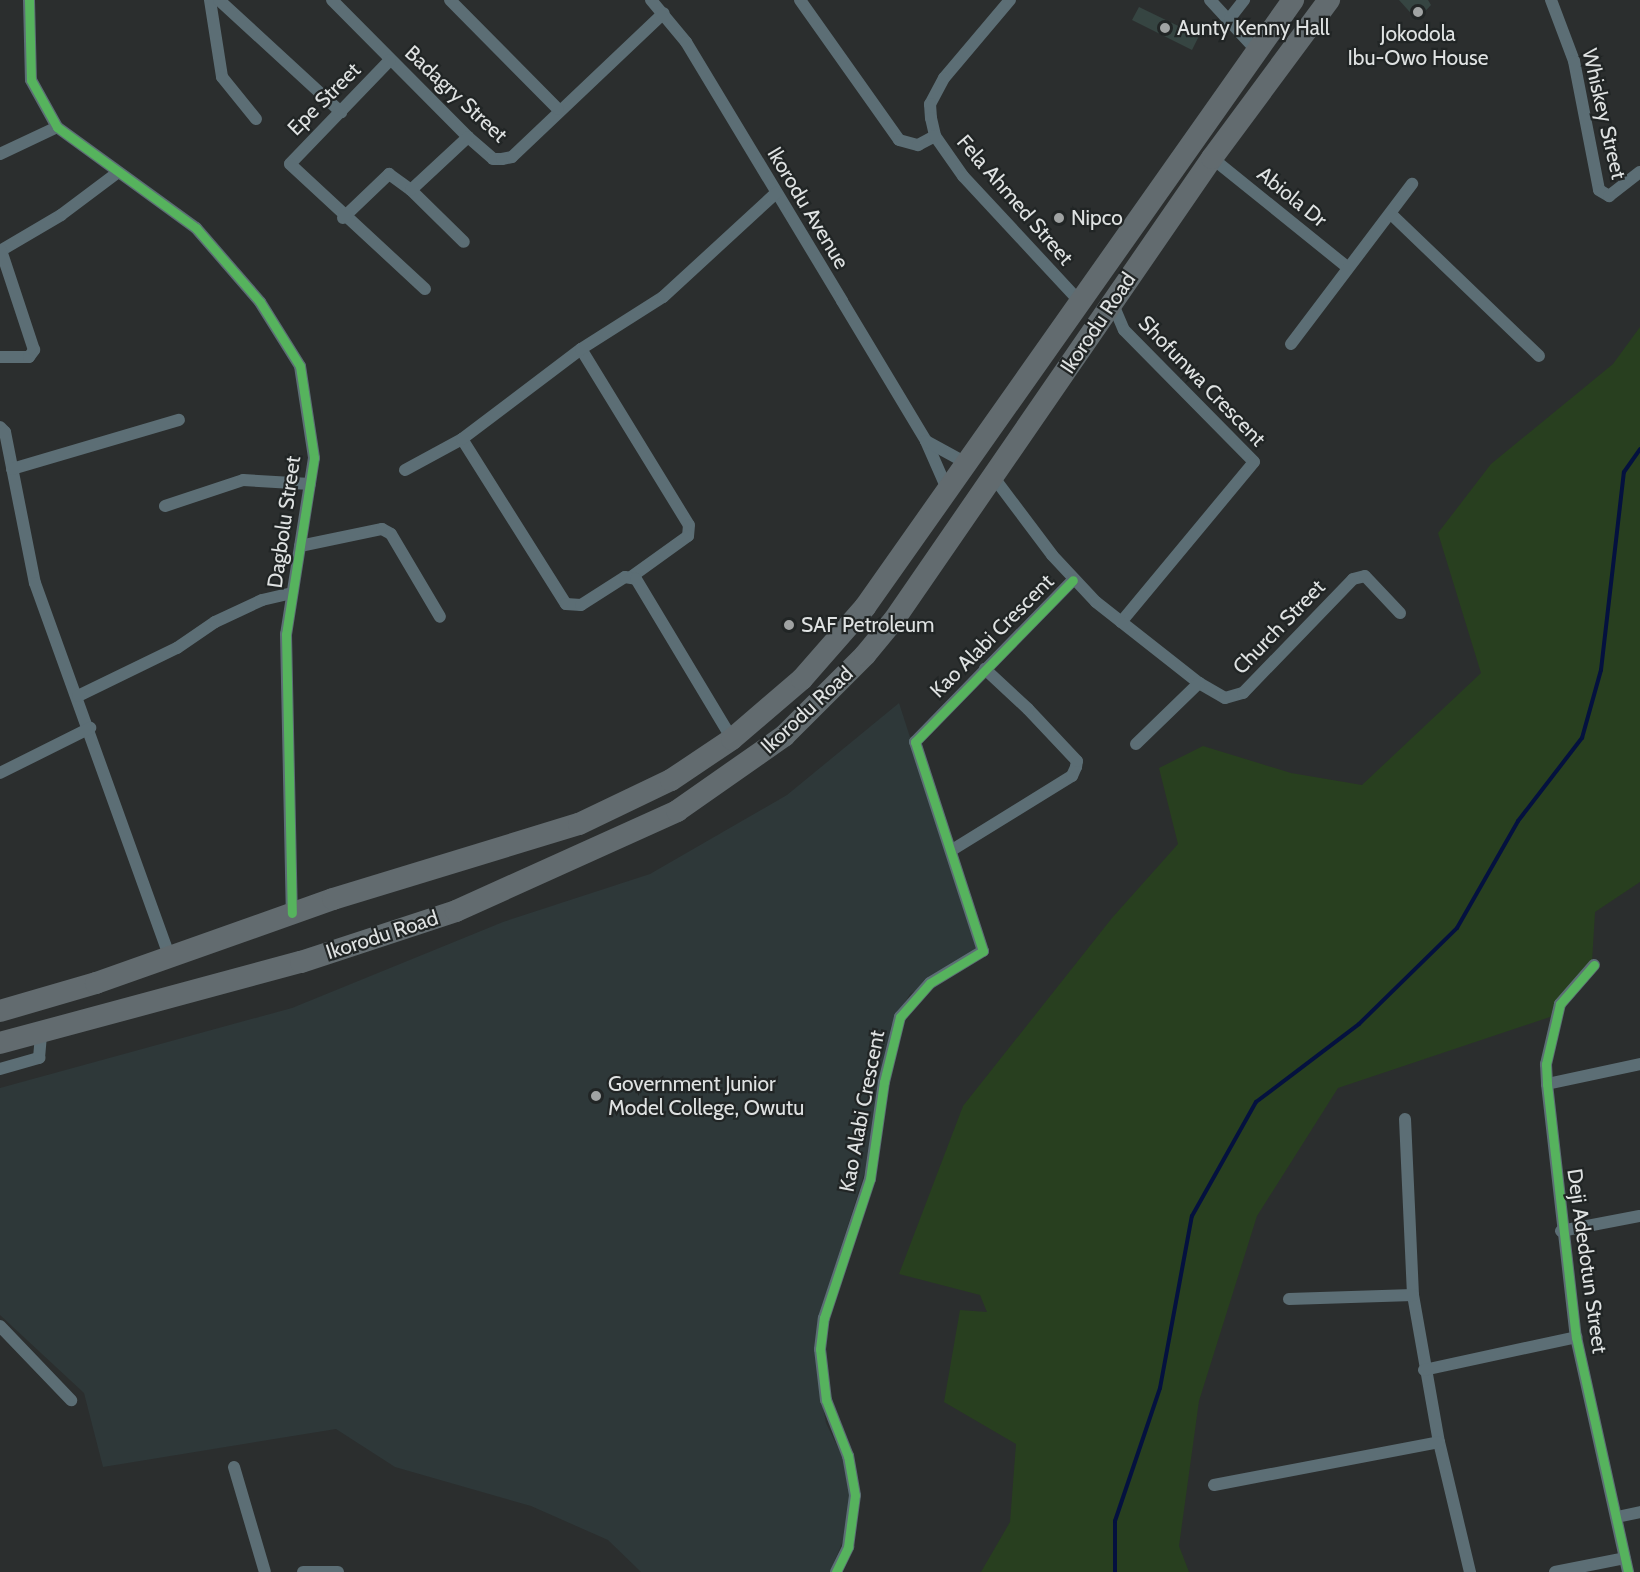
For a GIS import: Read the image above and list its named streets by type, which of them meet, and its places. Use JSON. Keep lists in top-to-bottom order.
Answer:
{
  "streets": {
    "highway": ["Ikorodu Road"],
    "street": [
      "Badagry Street",
      "Epe Street",
      "Whiskey Street",
      "Abiola Dr",
      "Fela Ahmed Street",
      "Ikorodu Avenue",
      "Shofunwa Crescent",
      "Dagbolu Street",
      "Church Street",
      "Kao Alabi Crescent",
      "Deji Adedotun Street"
    ]
  },
  "crossings": [
    ["Badagry Street", "Epe Street"],
    ["Badagry Street", "Ikorodu Avenue"],
    ["Abiola Dr", "Ikorodu Road"],
    ["Fela Ahmed Street", "Ikorodu Road"],
    ["Ikorodu Avenue", "Ikorodu Road"],
    ["Ikorodu Road", "Shofunwa Crescent"],
    ["Ikorodu Road", "Dagbolu Street"],
    ["Ikorodu Road", "Church Street"],
    ["Shofunwa Crescent", "Church Street"],
    ["Church Street", "Kao Alabi Crescent"]
  ],
  "places": [
    "Jokodola Ibu-Owo House",
    "Aunty Kenny Hall",
    "Nipco",
    "SAF Petroleum",
    "Government Junior Model College, Owutu"
  ]
}
